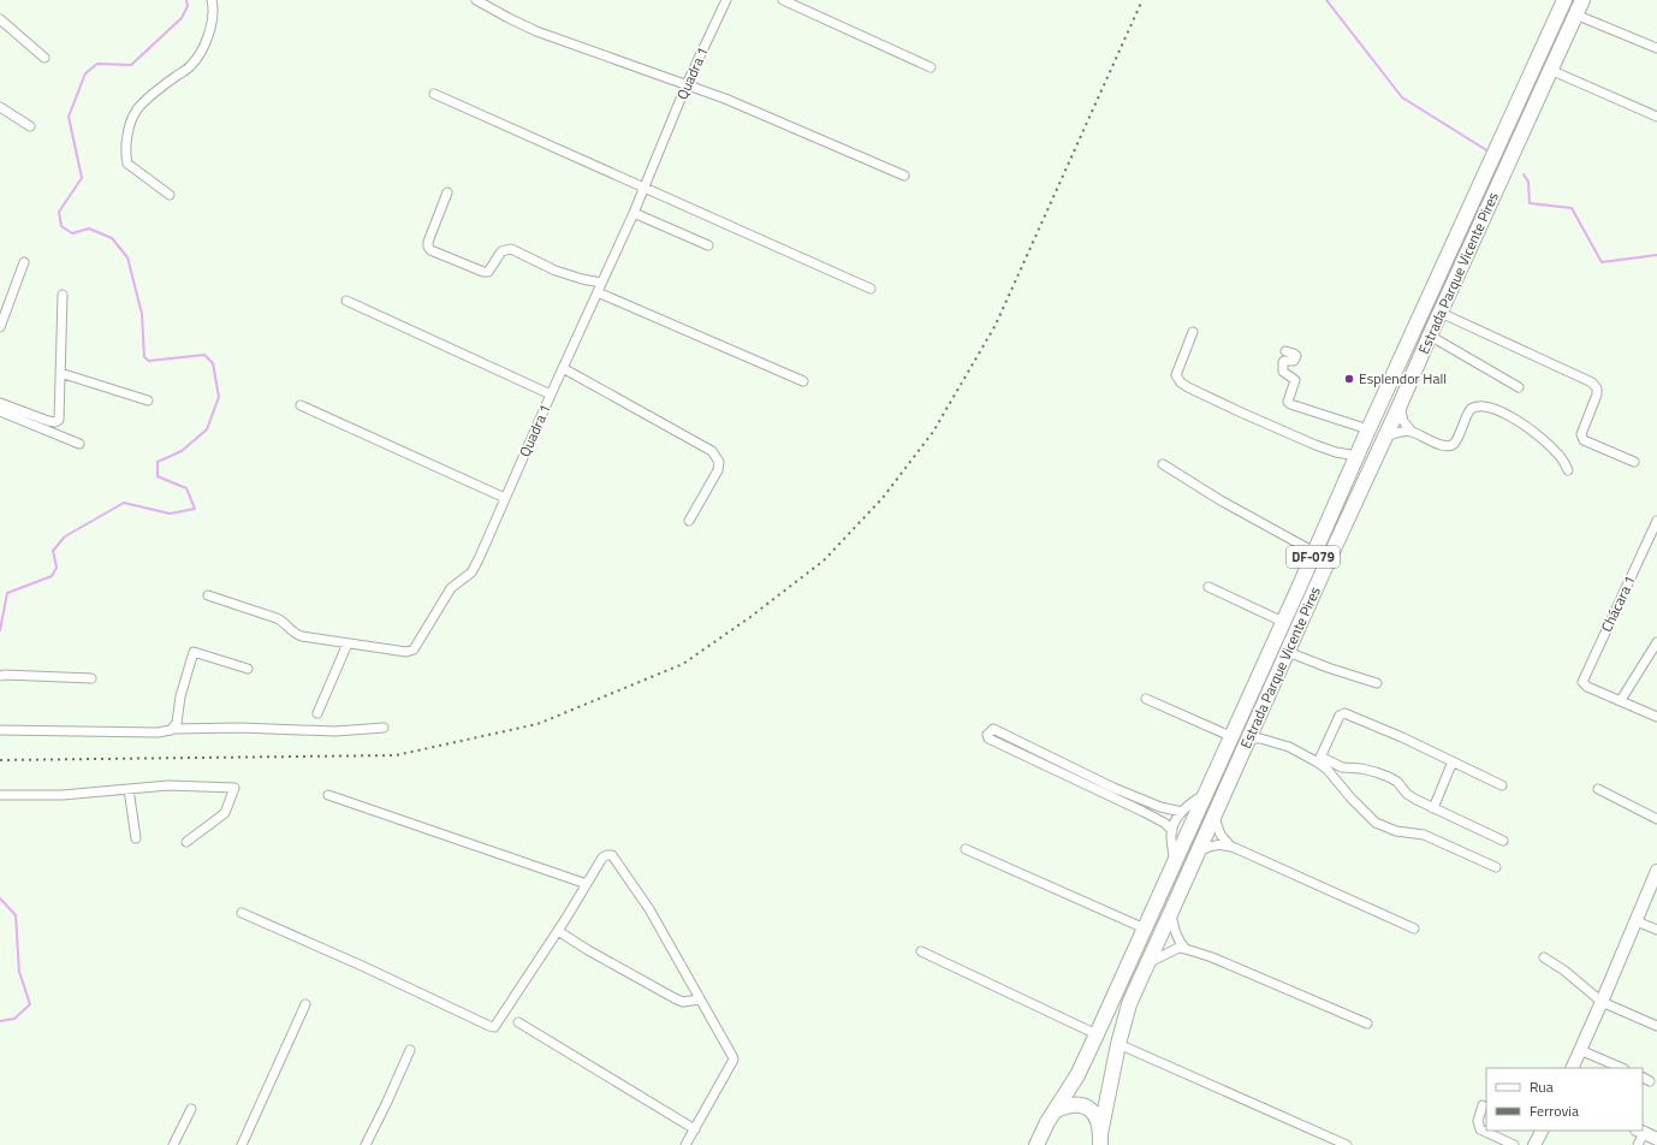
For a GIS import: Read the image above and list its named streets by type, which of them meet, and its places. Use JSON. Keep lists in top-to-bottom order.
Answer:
{
  "streets": {
    "main road": ["Estrada Parque Vicente Pires", "DF-079"],
    "street": ["Quadra 1", "Chácara 1"]
  },
  "crossings": [
    ["Estrada Parque Vicente Pires", "DF-079"]
  ],
  "places": ["Esplendor Hall"],
  "legend": ["Rua", "Ferrovia"]
}
